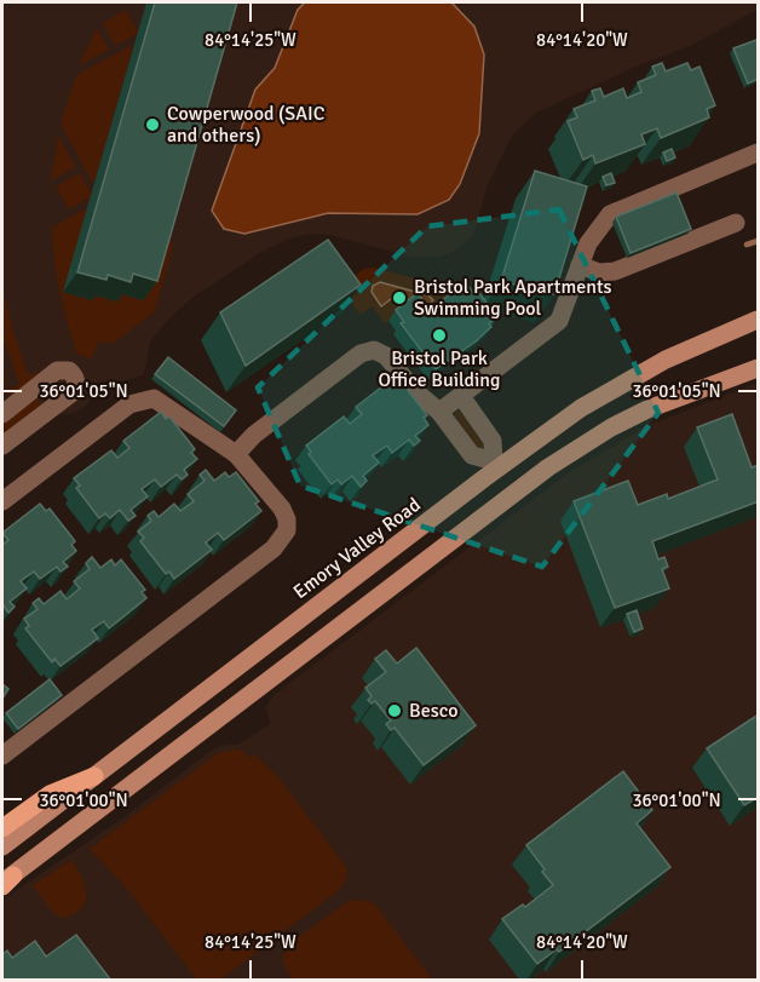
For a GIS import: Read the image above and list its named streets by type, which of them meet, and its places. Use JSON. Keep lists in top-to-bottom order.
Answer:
{
  "streets": {
    "main road": ["Emory Valley Road"]
  },
  "places": [
    "Cowperwood (SAIC and others)",
    "Bristol Park Apartments Swimming Pool",
    "Bristol Park Office Building",
    "Besco"
  ],
  "coordinates": [
    "84°14'25\"W",
    "84°14'20\"W",
    "36°01'05\"N",
    "36°01'00\"N"
  ]
}
